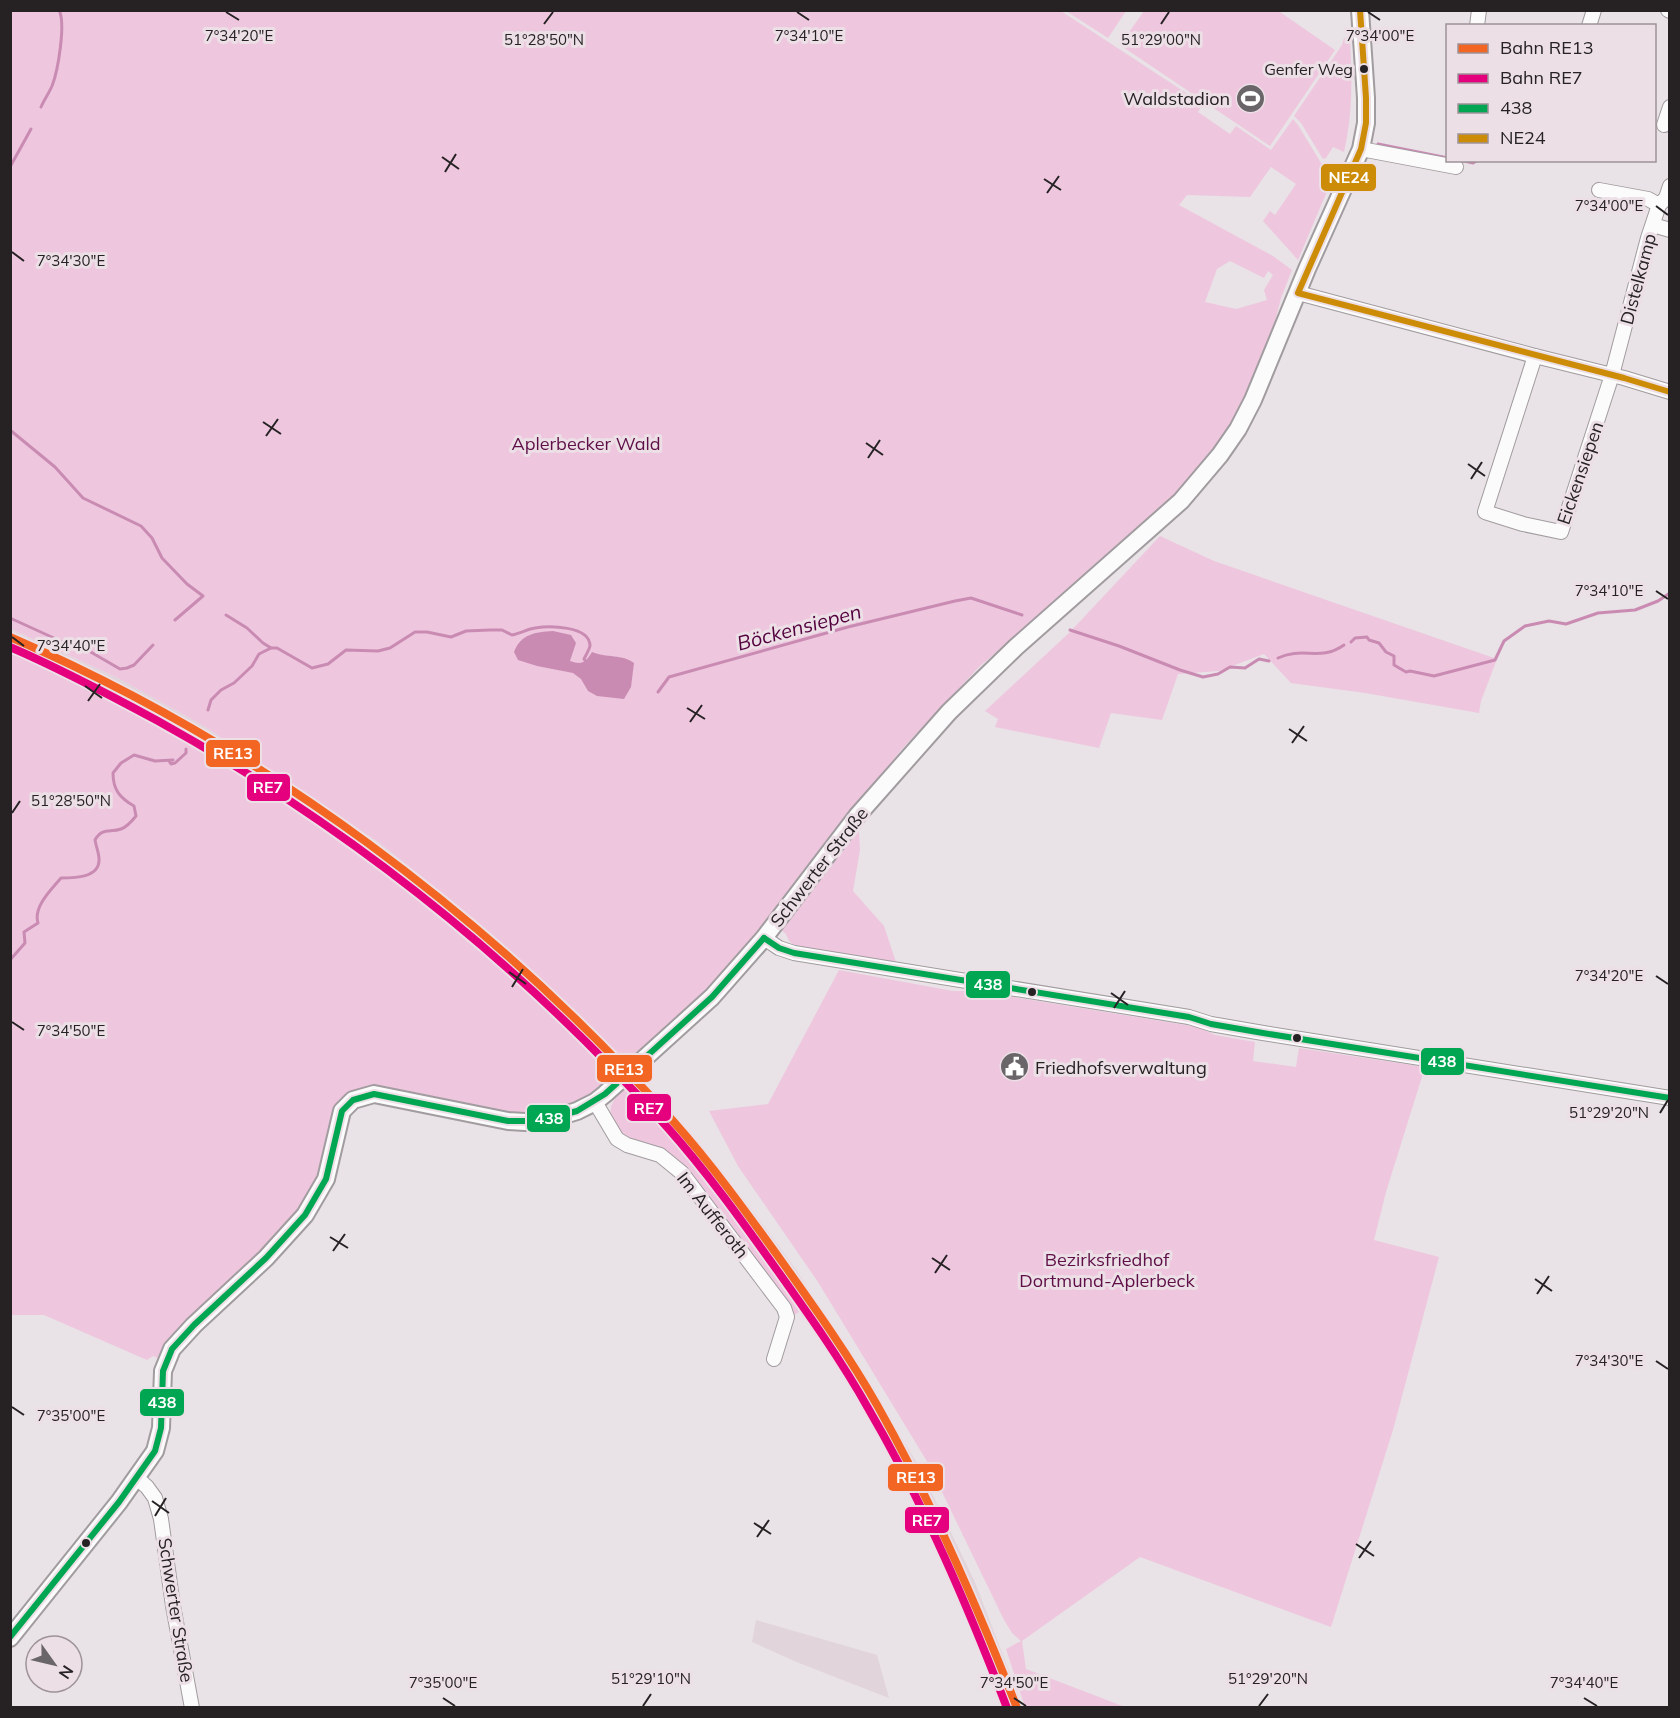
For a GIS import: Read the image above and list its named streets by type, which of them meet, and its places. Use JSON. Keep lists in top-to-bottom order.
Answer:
{
  "streets": {
    "street": [
      "Distelkamp",
      "Eickensiepen",
      "Schwerter Straße",
      "Im Aufferoth"
    ]
  },
  "crossings": [
    ["Distelkamp", "Eickensiepen"],
    ["Schwerter Straße", "Im Aufferoth"]
  ],
  "water": ["Böckensiepen"],
  "parks": ["Aplerbecker Wald", "Bezirksfriedhof Dortmund-Aplerbeck"],
  "places": {
    "other": ["Genfer Weg"],
    "sports": ["Waldstadion"],
    "public building": ["Friedhofsverwaltung"]
  },
  "lines": [
    "transit line NE24",
    "rail line RE13",
    "rail line RE7",
    "transit line 438"
  ],
  "legend": [
    "Bahn RE13",
    "Bahn RE7",
    "438",
    "NE24"
  ],
  "north": "bottom right",
  "coordinates": [
    "7°34'20\"E",
    "7°34'10\"E",
    "7°34'00\"E",
    "51°28'50\"N",
    "51°29'00\"N",
    "7°34'30\"E",
    "7°34'40\"E",
    "7°34'50\"E",
    "51°29'20\"N",
    "7°35'00\"E",
    "51°29'10\"N"
  ]
}
